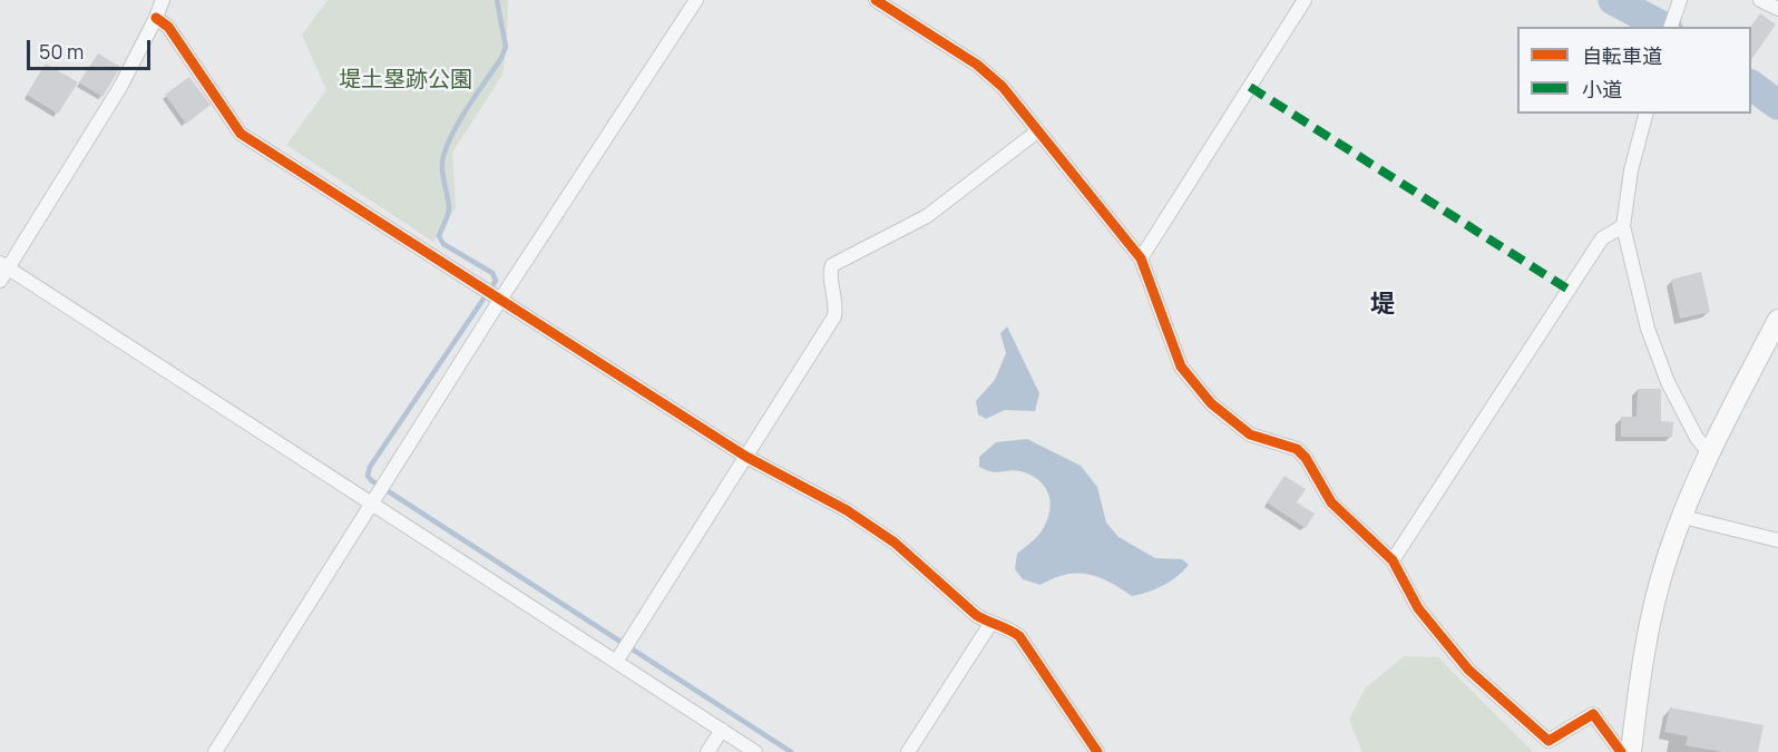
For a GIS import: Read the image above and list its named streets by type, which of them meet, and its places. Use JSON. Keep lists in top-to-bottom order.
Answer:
{
  "districts": ["堤"],
  "parks": ["堤土塁跡公園"],
  "legend": ["自転車道", "小道"],
  "scale_bar": "50 m"
}
